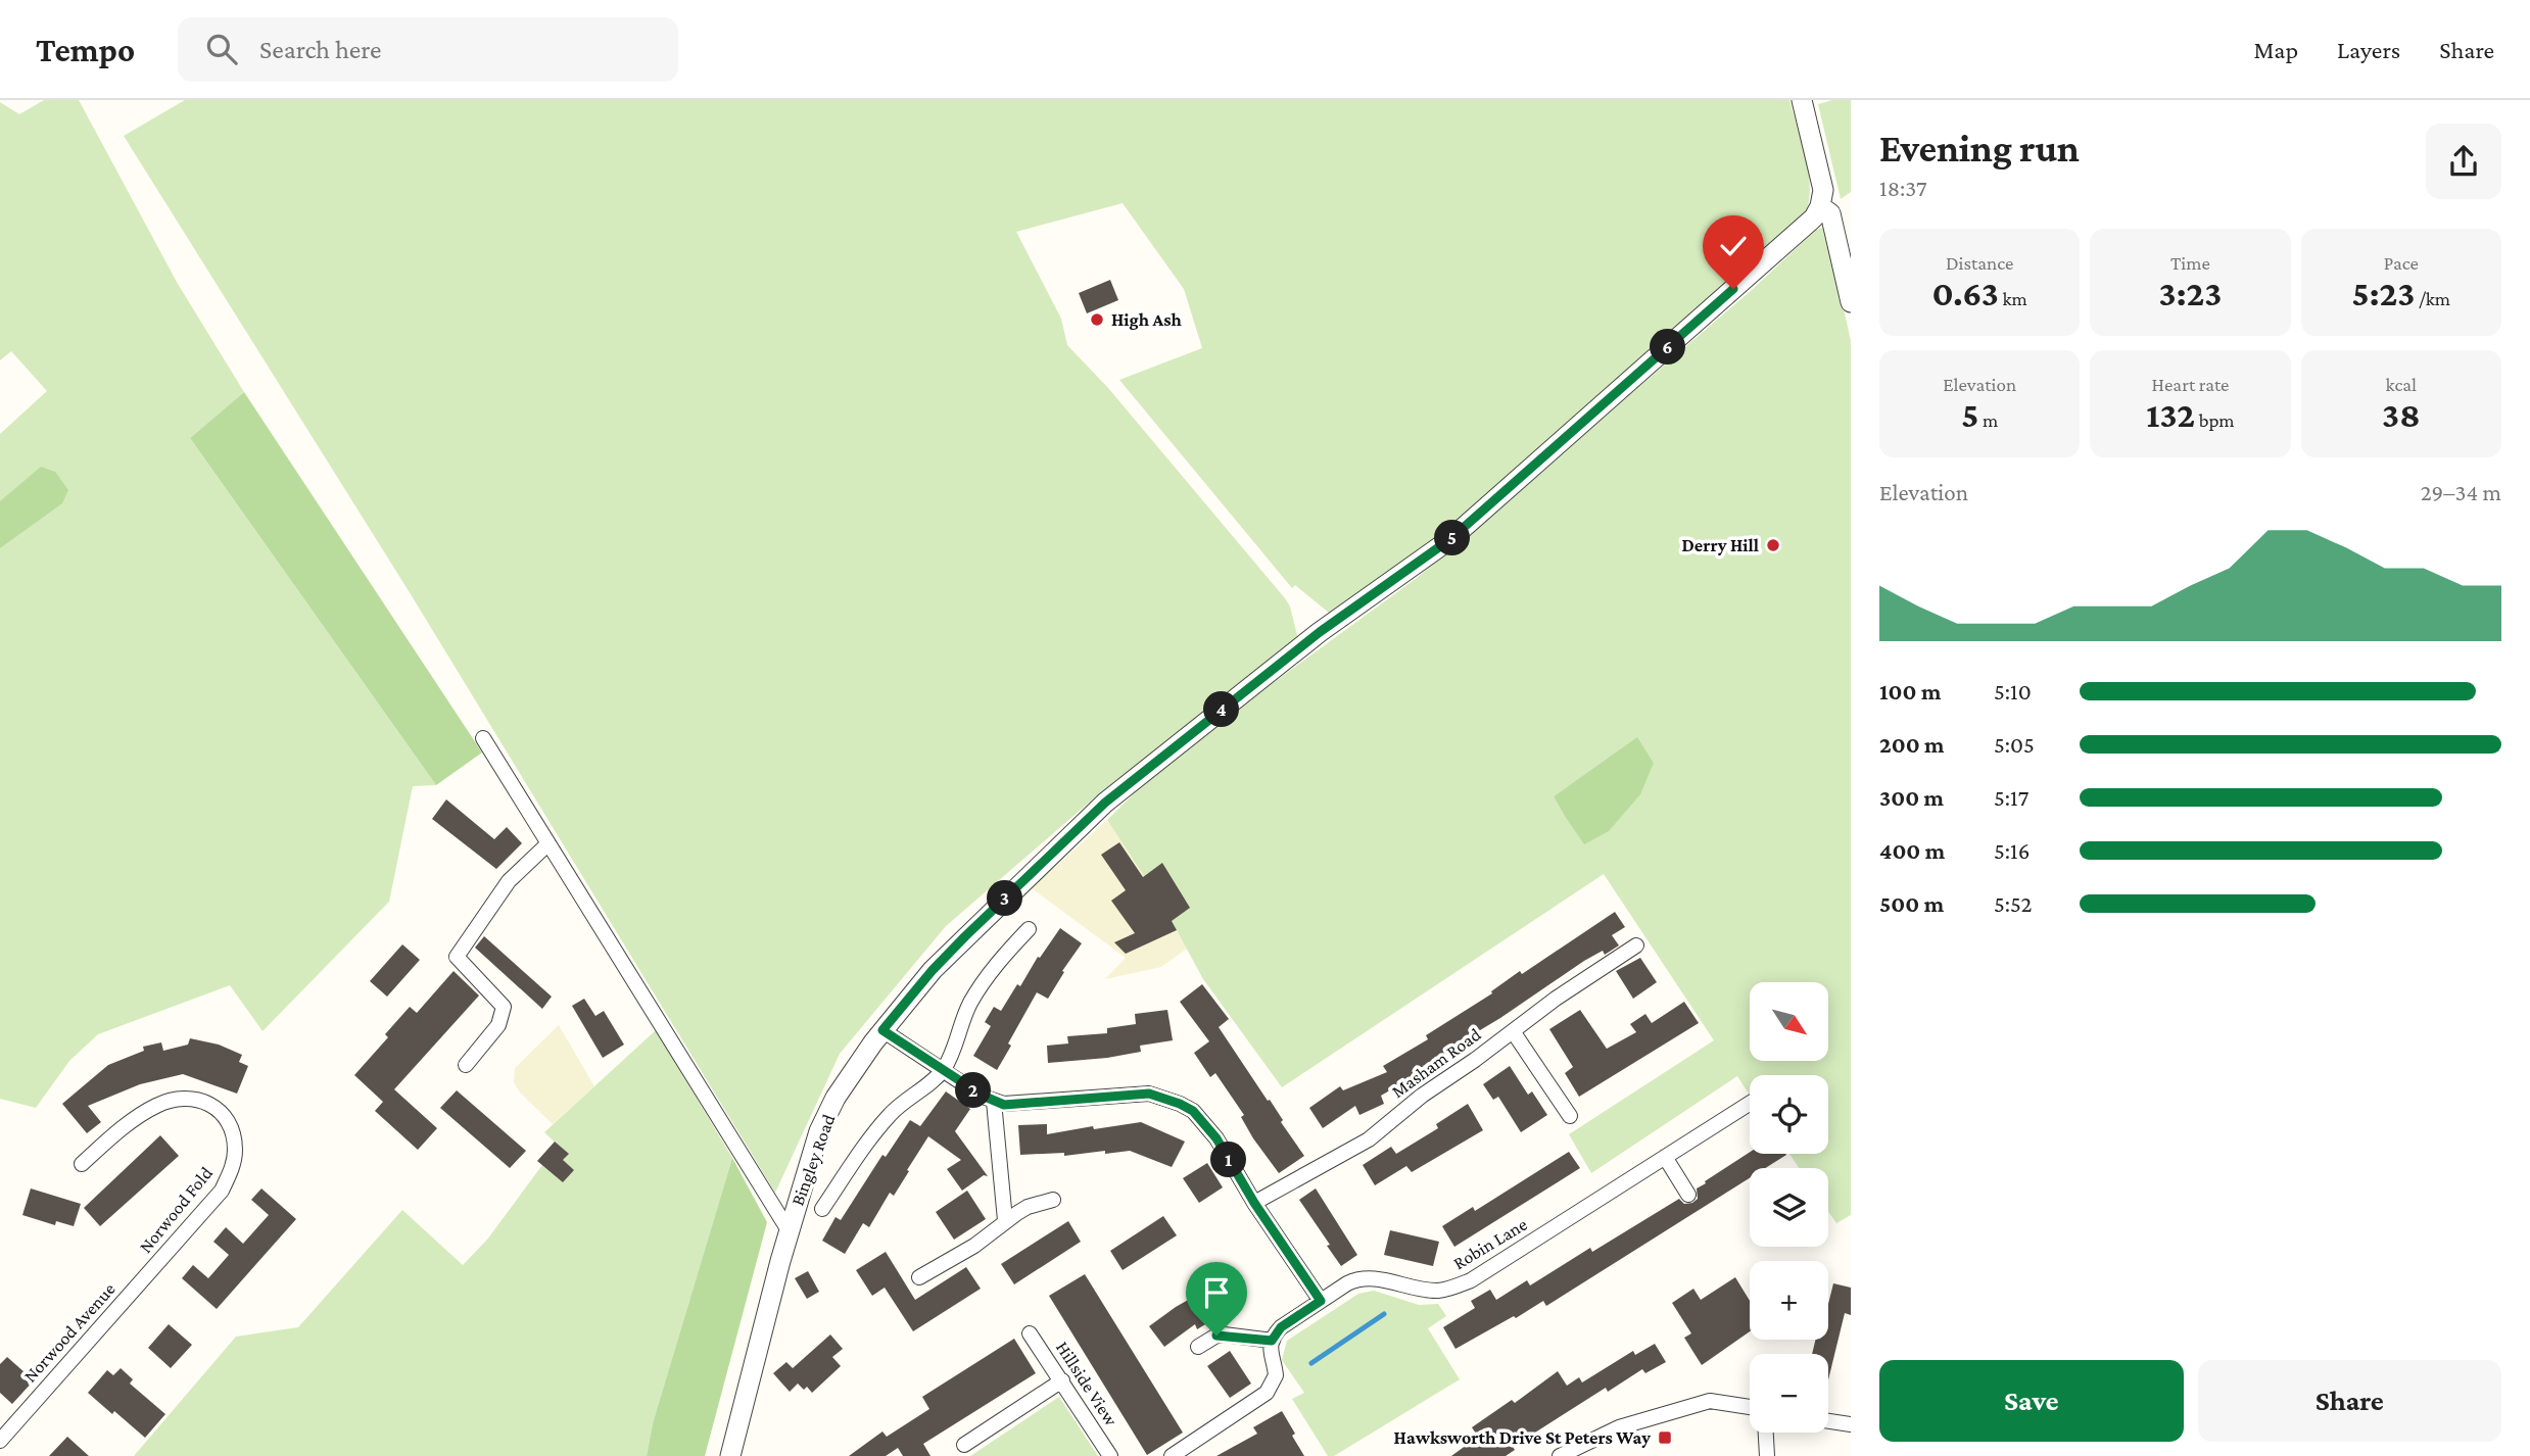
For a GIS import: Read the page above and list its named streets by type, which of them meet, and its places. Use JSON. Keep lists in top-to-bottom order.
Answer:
{
  "streets": {
    "street": [
      "Masham Road",
      "Bingley Road",
      "Norwood Fold",
      "Robin Lane",
      "Norwood Avenue",
      "Hillside View"
    ]
  },
  "crossings": [
    ["Norwood Fold", "Norwood Avenue"]
  ],
  "places": {
    "other": ["High Ash", "Derry Hill"],
    "transit": ["Hawksworth Drive St Peters Way"]
  },
  "north": "bottom right",
  "page": {
    "header": "Tempo",
    "search": "Search here",
    "nav": ["Map", "Layers", "Share"],
    "heading": ["Evening run", "18:37"],
    "stats": [
      ["Distance", "0.63 km"],
      ["Time", "3:23"],
      ["Pace", "5:23 /km"],
      ["Elevation", "5 m"],
      ["Heart rate", "132 bpm"],
      ["kcal", "38"]
    ],
    "pins": [
      "6",
      "5",
      "4",
      "3",
      "2",
      "1"
    ],
    "chart": ["Elevation", "29–34 m"],
    "list": [
      {
        "name": "100 m",
        "note": "5:10"
      },
      {
        "name": "200 m",
        "note": "5:05"
      },
      {
        "name": "300 m",
        "note": "5:17"
      },
      {
        "name": "400 m",
        "note": "5:16"
      },
      {
        "name": "500 m",
        "note": "5:52"
      }
    ],
    "map_buttons": ["+", "−"],
    "buttons": ["Save", "Share"]
  }
}
